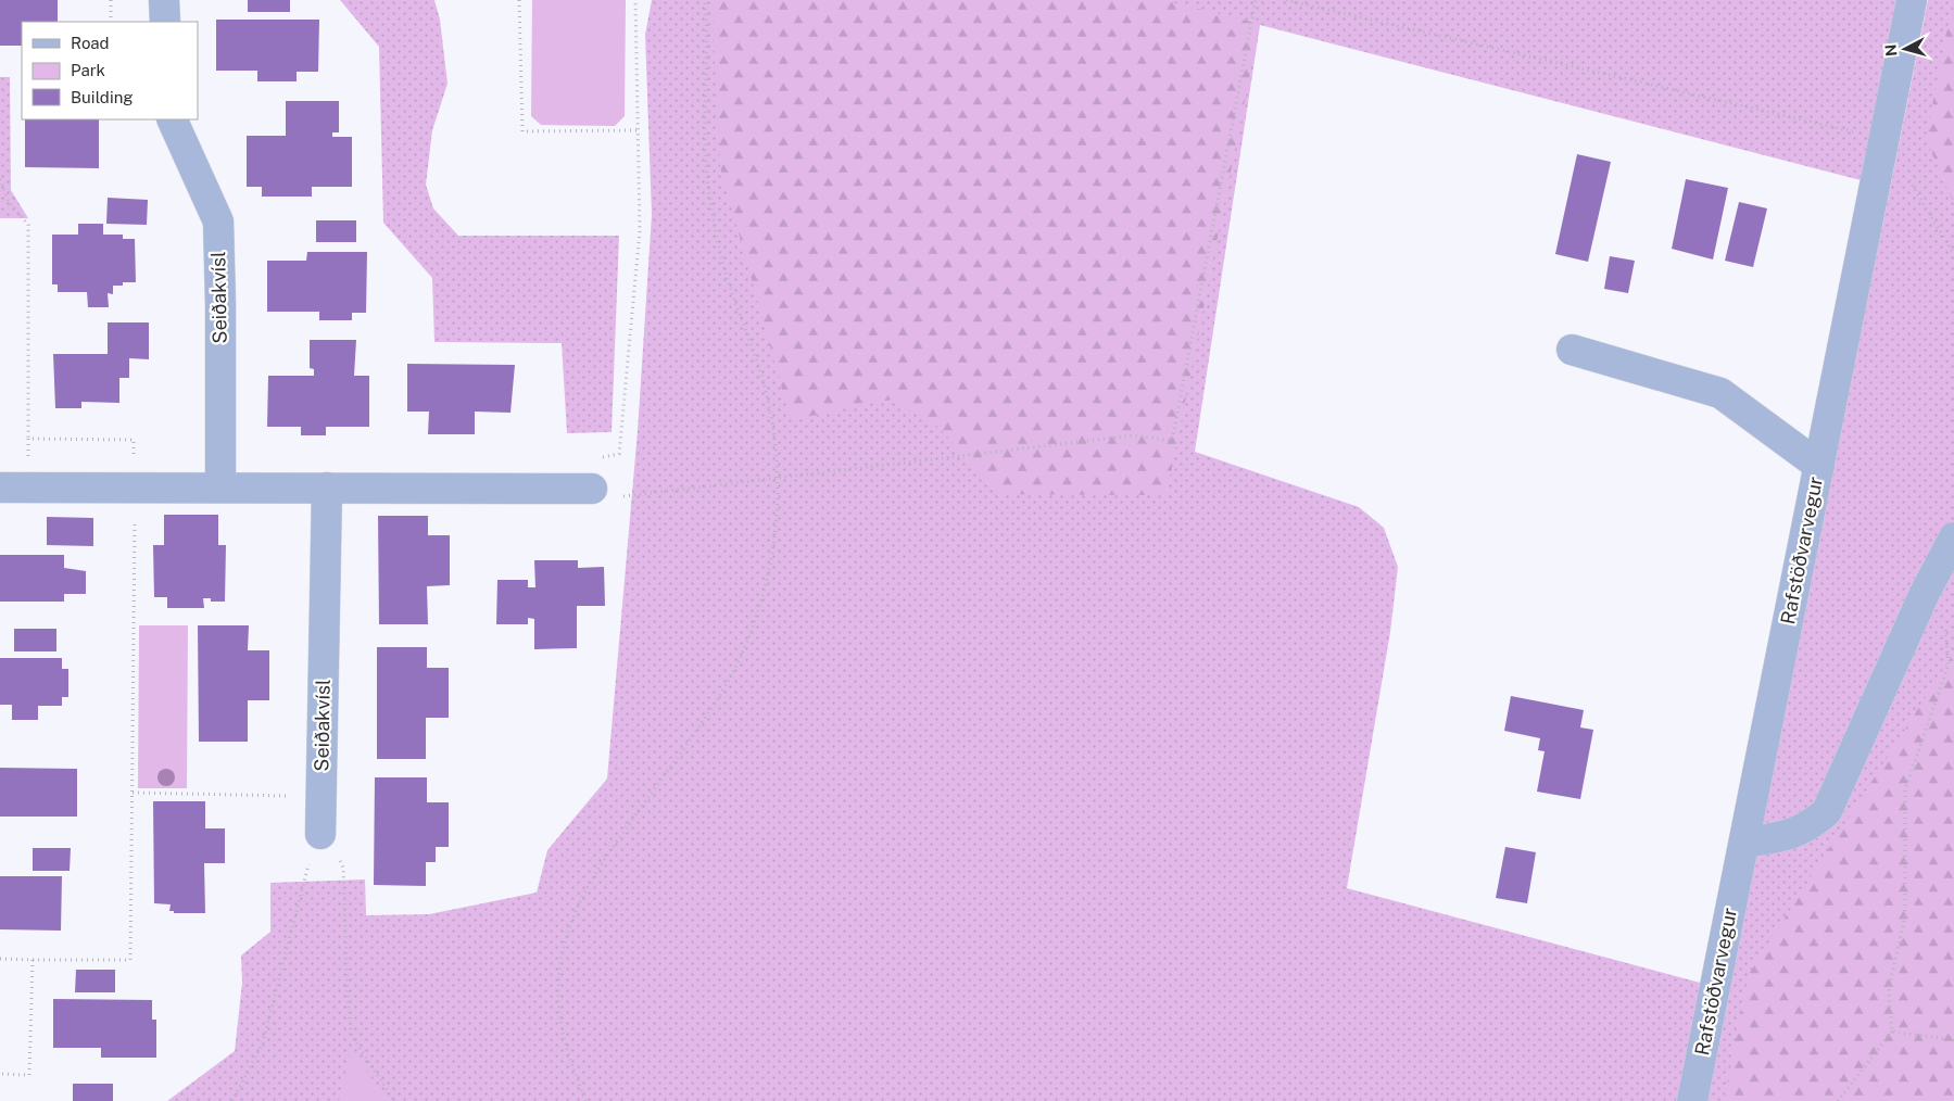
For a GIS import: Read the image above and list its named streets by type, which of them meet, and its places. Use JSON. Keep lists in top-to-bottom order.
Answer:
{
  "streets": {
    "street": ["Seiðakvísl", "Rafstöðvarvegur"]
  },
  "legend": ["Road", "Park", "Building"],
  "north": "left"
}
